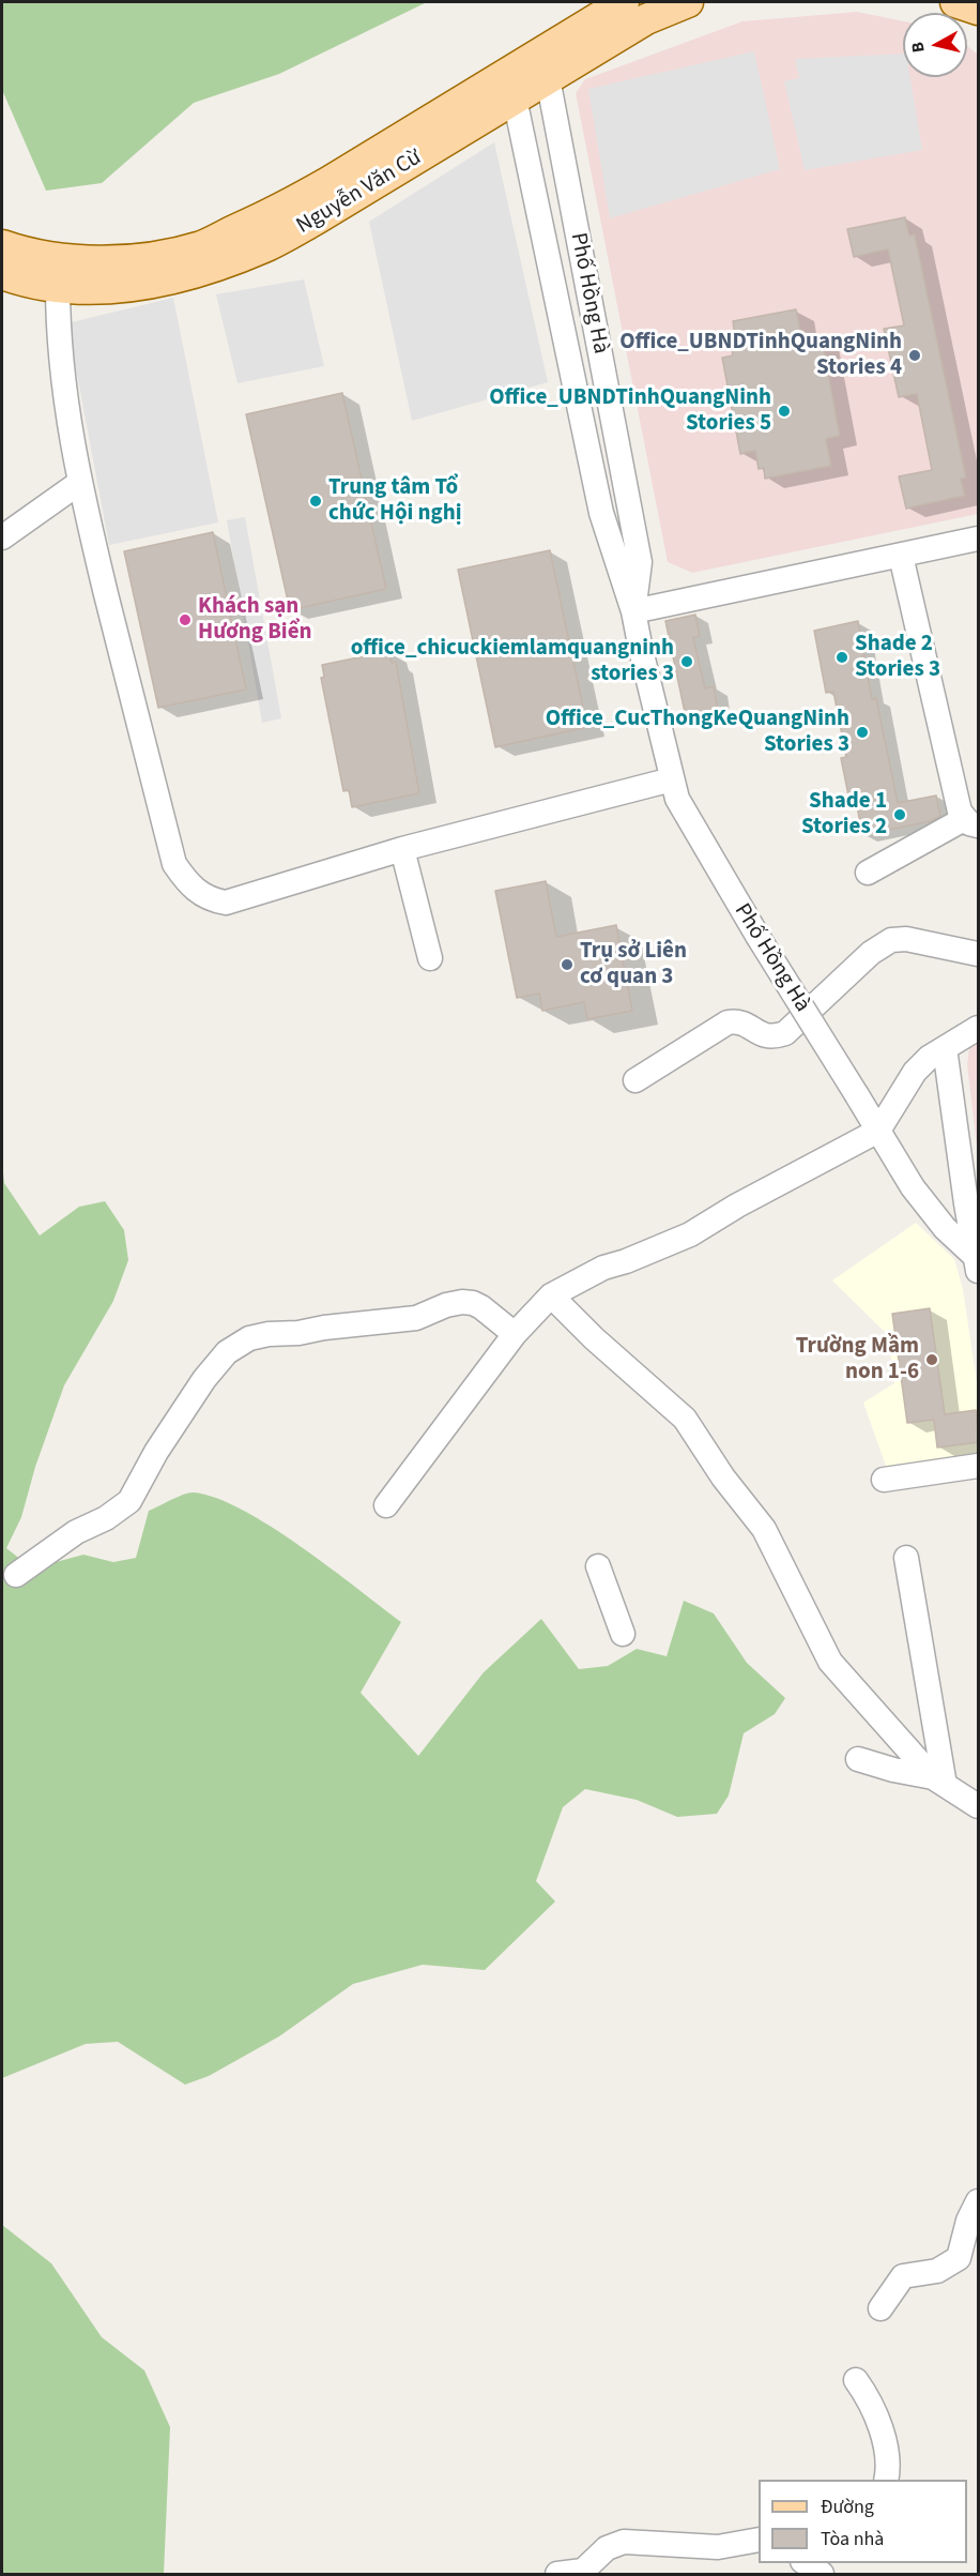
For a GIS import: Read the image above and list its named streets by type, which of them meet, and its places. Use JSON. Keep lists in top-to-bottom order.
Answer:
{
  "streets": {
    "main road": ["Nguyễn Văn Cừ"],
    "street": ["Phố Hồng Hà"]
  },
  "crossings": [
    ["Nguyễn Văn Cừ", "Phố Hồng Hà"]
  ],
  "places": [
    "Office_UBNDTinhQuangNinh Stories 4",
    "Office_UBNDTinhQuangNinh Stories 5",
    "Trung tâm Tổ chức Hội nghị",
    "Khách sạn Hương Biển",
    "Shade 2 Stories 3",
    "office_chicuckiemlamquangninh stories 3",
    "Office_CucThongKeQuangNinh Stories 3",
    "Shade 1 Stories 2",
    "Trụ sở Liên cơ quan 3",
    "Trường Mầm non 1-6"
  ],
  "legend": ["Đường", "Tòa nhà"],
  "north": "left"
}
